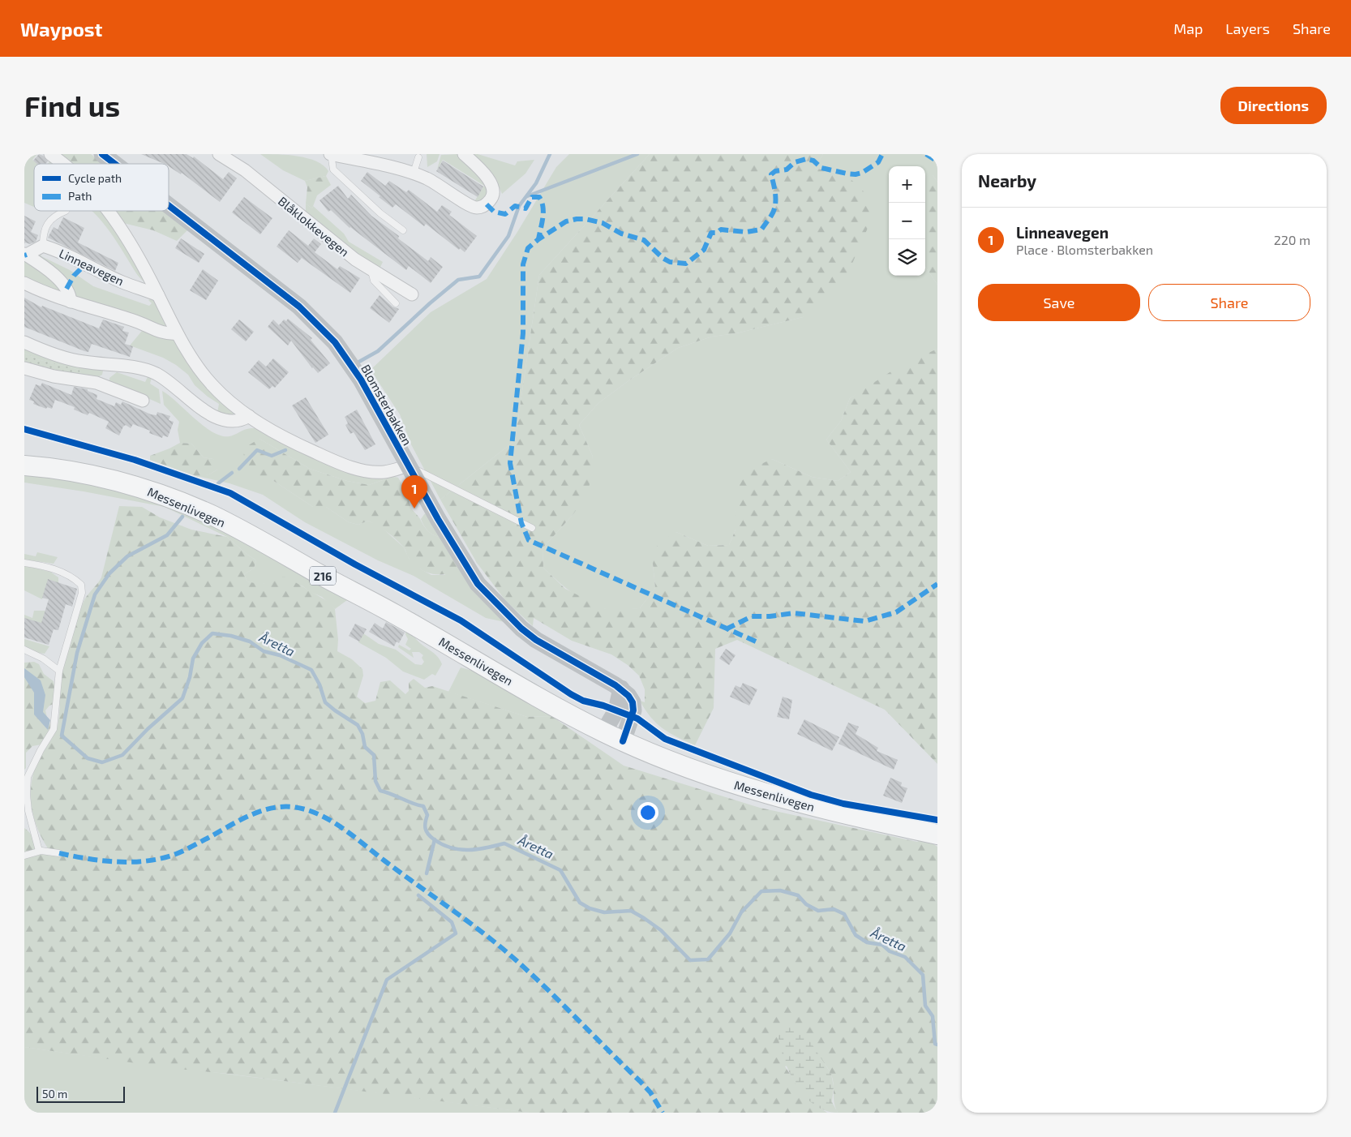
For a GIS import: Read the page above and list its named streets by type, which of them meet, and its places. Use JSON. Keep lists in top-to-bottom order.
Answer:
{
  "streets": {
    "main road": ["Messenlivegen", "216"],
    "street": ["Blåklokkevegen", "Linneavegen", "Blomsterbakken"]
  },
  "crossings": [
    ["Blomsterbakken", "Messenlivegen"]
  ],
  "water": ["Åretta"],
  "legend": ["Cycle path", "Path"],
  "scale_bar": "50 m",
  "page": {
    "header": "Waypost",
    "nav": ["Map", "Layers", "Share"],
    "buttons": [
      "Directions",
      ["Save", "Share"]
    ],
    "title": "Find us",
    "heading": "Nearby",
    "map_buttons": ["+", "−"],
    "list": [
      {
        "mark": "1",
        "name": "Linneavegen",
        "note": "Place · Blomsterbakken",
        "value": "220 m"
      }
    ],
    "pins": "1",
    "scale": "50 m"
  }
}
